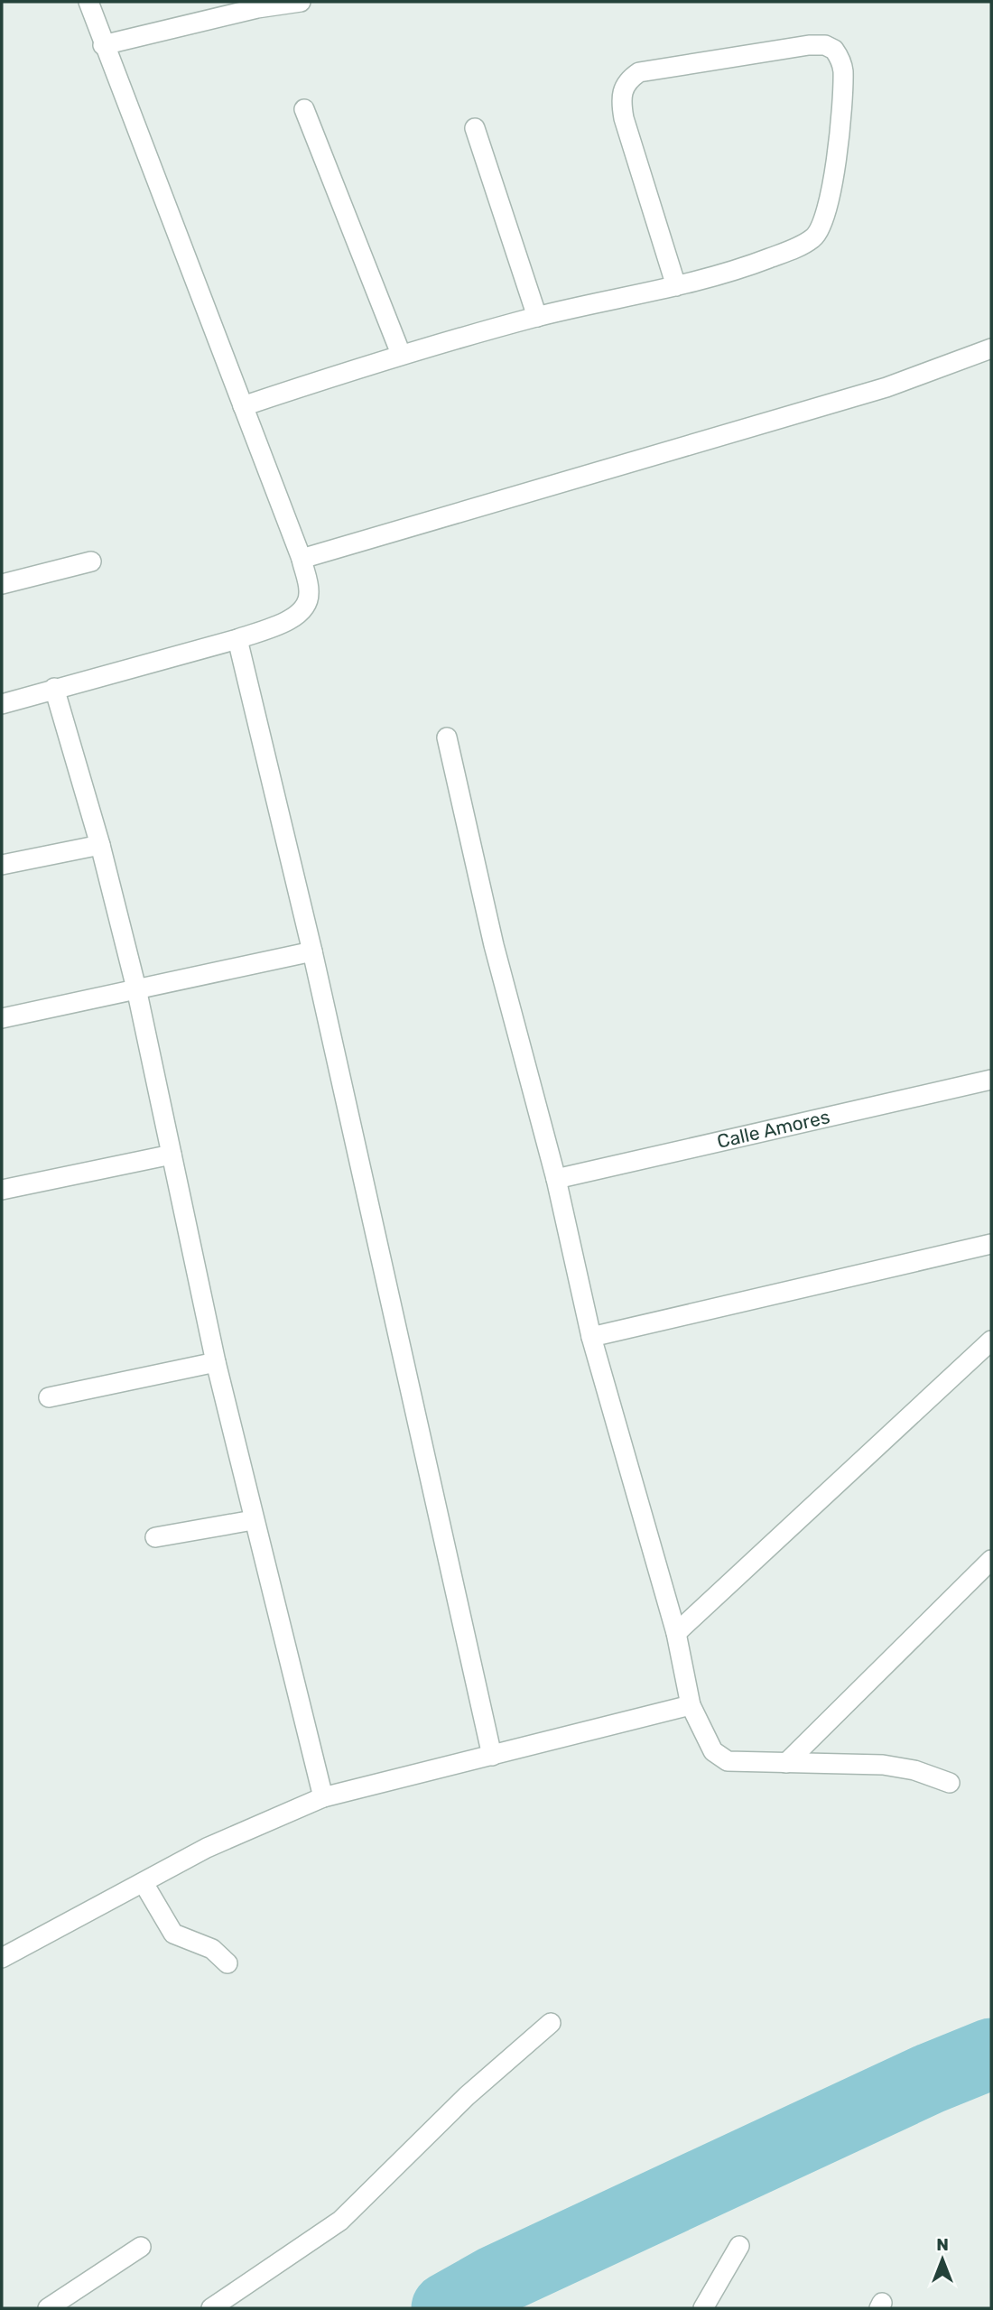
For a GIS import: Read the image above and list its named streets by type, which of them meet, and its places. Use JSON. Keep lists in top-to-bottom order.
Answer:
{
  "streets": {
    "street": ["Calle Amores"]
  },
  "north": "top"
}
